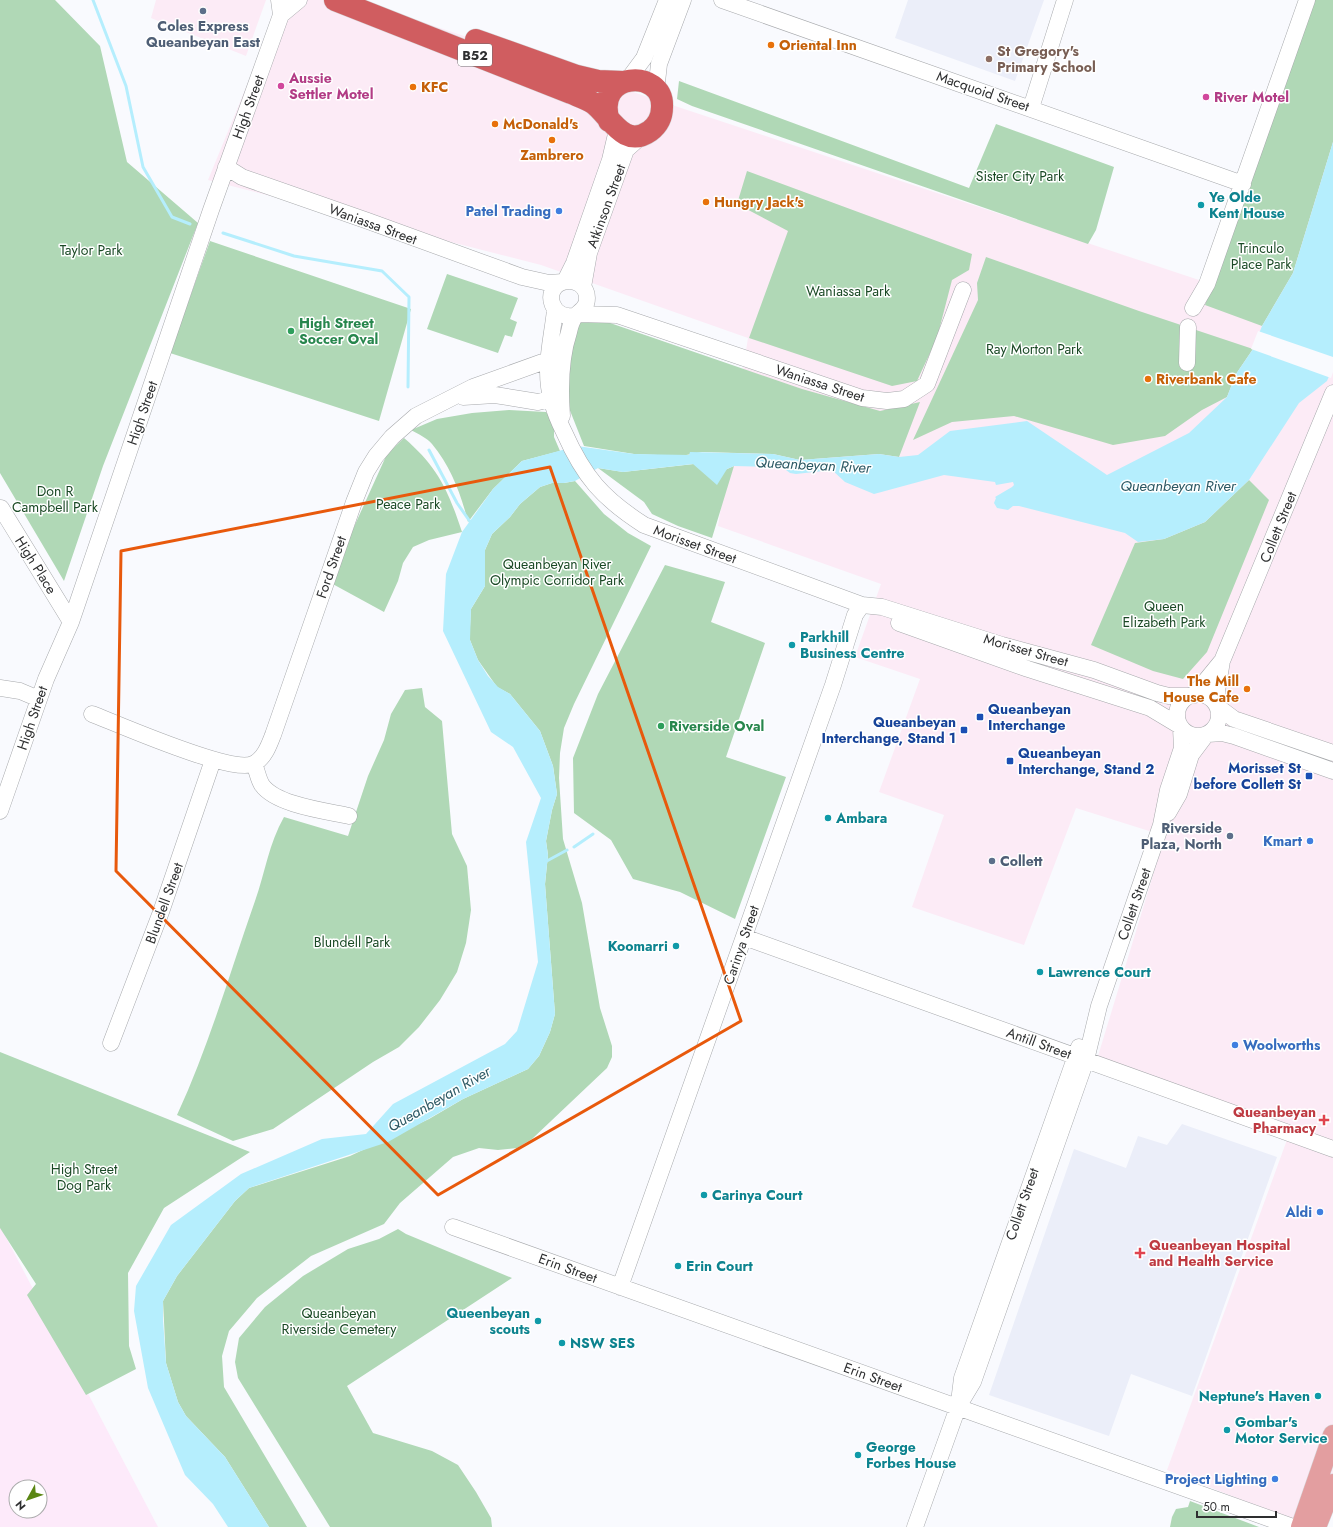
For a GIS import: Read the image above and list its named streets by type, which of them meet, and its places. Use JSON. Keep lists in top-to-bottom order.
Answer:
{
  "streets": {
    "highway": ["B52"],
    "street": [
      "Macquoid Street",
      "High Street",
      "Atkinson Street",
      "Waniassa Street",
      "Collett Street",
      "Morisset Street",
      "High Place",
      "Ford Street",
      "Blundell Street",
      "Carinya Street",
      "Antill Street",
      "Erin Street"
    ]
  },
  "crossings": [
    ["B52", "Atkinson Street"],
    ["High Street", "Waniassa Street"],
    ["High Street", "High Place"],
    ["Atkinson Street", "Waniassa Street"],
    ["Collett Street", "Morisset Street"],
    ["Collett Street", "Antill Street"],
    ["Collett Street", "Erin Street"],
    ["Morisset Street", "Ford Street"],
    ["Morisset Street", "Carinya Street"],
    ["Carinya Street", "Antill Street"],
    ["Carinya Street", "Erin Street"]
  ],
  "water": ["Queanbeyan River"],
  "parks": [
    "Sister City Park",
    "Trinculo Place Park",
    "Taylor Park",
    "Waniassa Park",
    "Ray Morton Park",
    "Don R Campbell Park",
    "Peace Park",
    "Queanbeyan River Olympic Corridor Park",
    "Queen Elizabeth Park",
    "Blundell Park",
    "High Street Dog Park",
    "Queanbeyan Riverside Cemetery"
  ],
  "places": {
    "other": [
      "Coles Express Queanbeyan East",
      "Oriental Inn",
      "St Gregory's Primary School",
      "Aussie Settler Motel",
      "KFC",
      "River Motel",
      "McDonald's",
      "Zambrero",
      "Hungry Jack's",
      "Ye Olde Kent House",
      "Patel Trading",
      "High Street Soccer Oval",
      "Riverbank Cafe",
      "Parkhill Business Centre",
      "The Mill House Cafe",
      "Riverside Oval",
      "Ambara",
      "Riverside Plaza, North",
      "Kmart",
      "Collett",
      "Koomarri",
      "Lawrence Court",
      "Woolworths",
      "Carinya Court",
      "Aldi",
      "Erin Court",
      "Queenbeyan scouts",
      "NSW SES",
      "Neptune's Haven",
      "Gombar's Motor Service",
      "George Forbes House",
      "Project Lighting"
    ],
    "transit": [
      "Queanbeyan Interchange",
      "Queanbeyan Interchange, Stand 1",
      "Queanbeyan Interchange, Stand 2",
      "Morisset St before Collett St"
    ],
    "health": ["Queanbeyan Pharmacy", "Queanbeyan Hospital and Health Service"]
  },
  "scale_bar": "50 m",
  "north": "bottom left"
}
